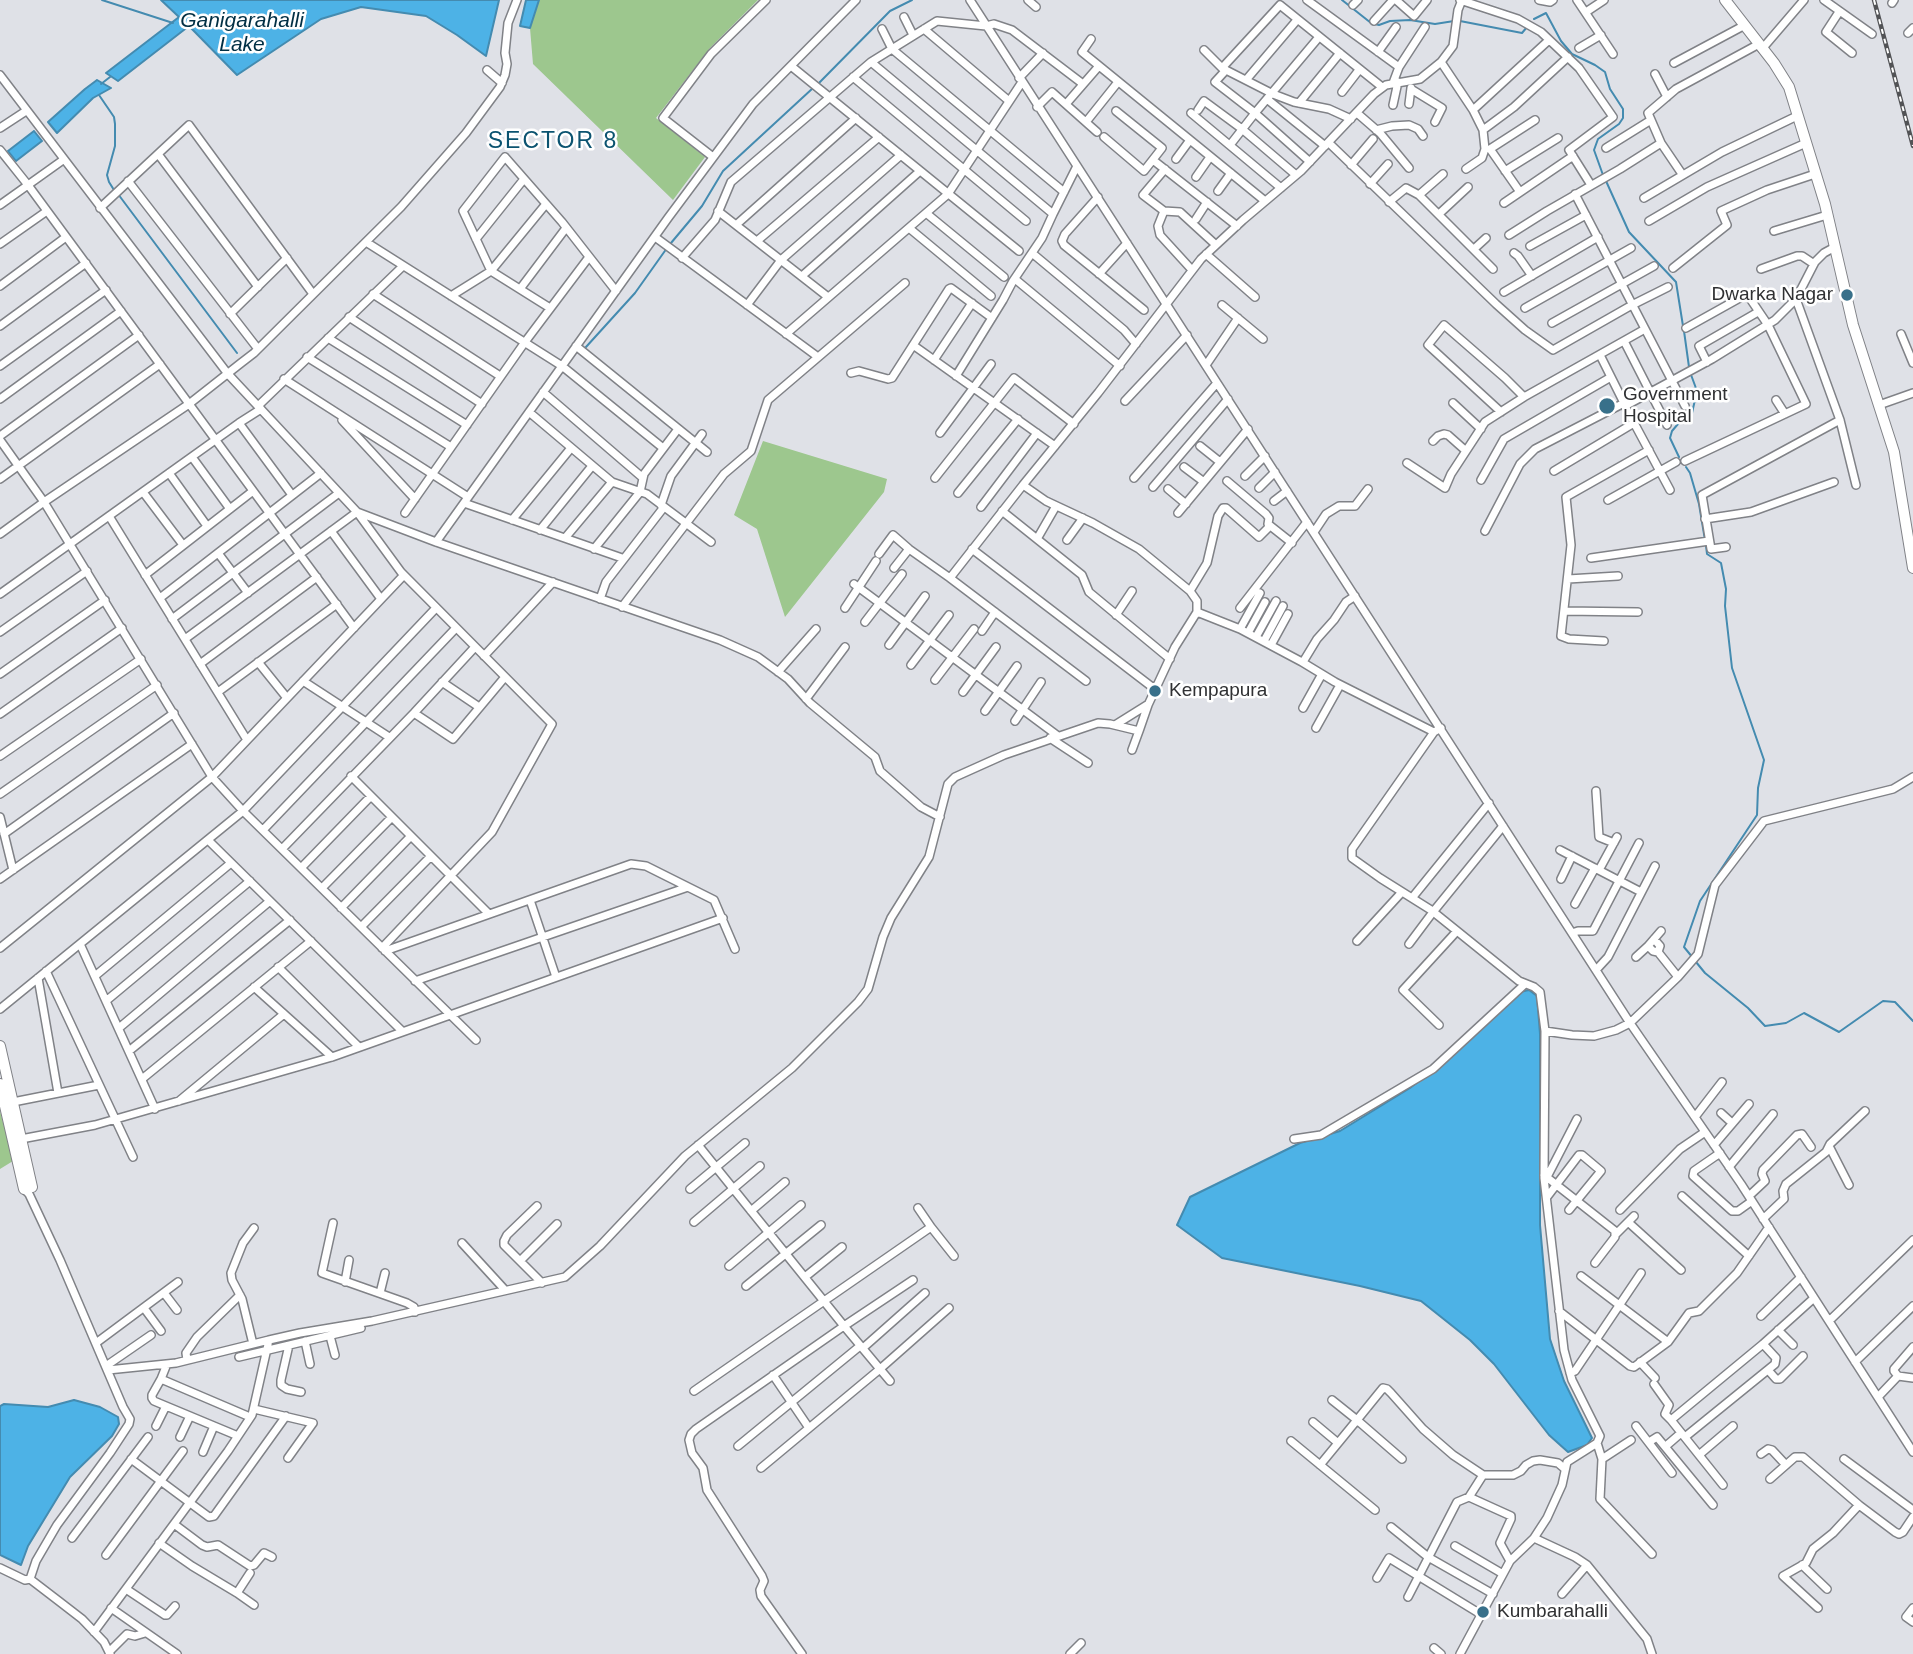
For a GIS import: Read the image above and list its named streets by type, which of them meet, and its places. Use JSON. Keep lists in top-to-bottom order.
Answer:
{
  "districts": ["SECTOR 8"],
  "water": ["Ganigarahalli Lake"],
  "places": [
    "Dwarka Nagar",
    "Government Hospital",
    "Kempapura",
    "Kumbarahalli"
  ]
}
